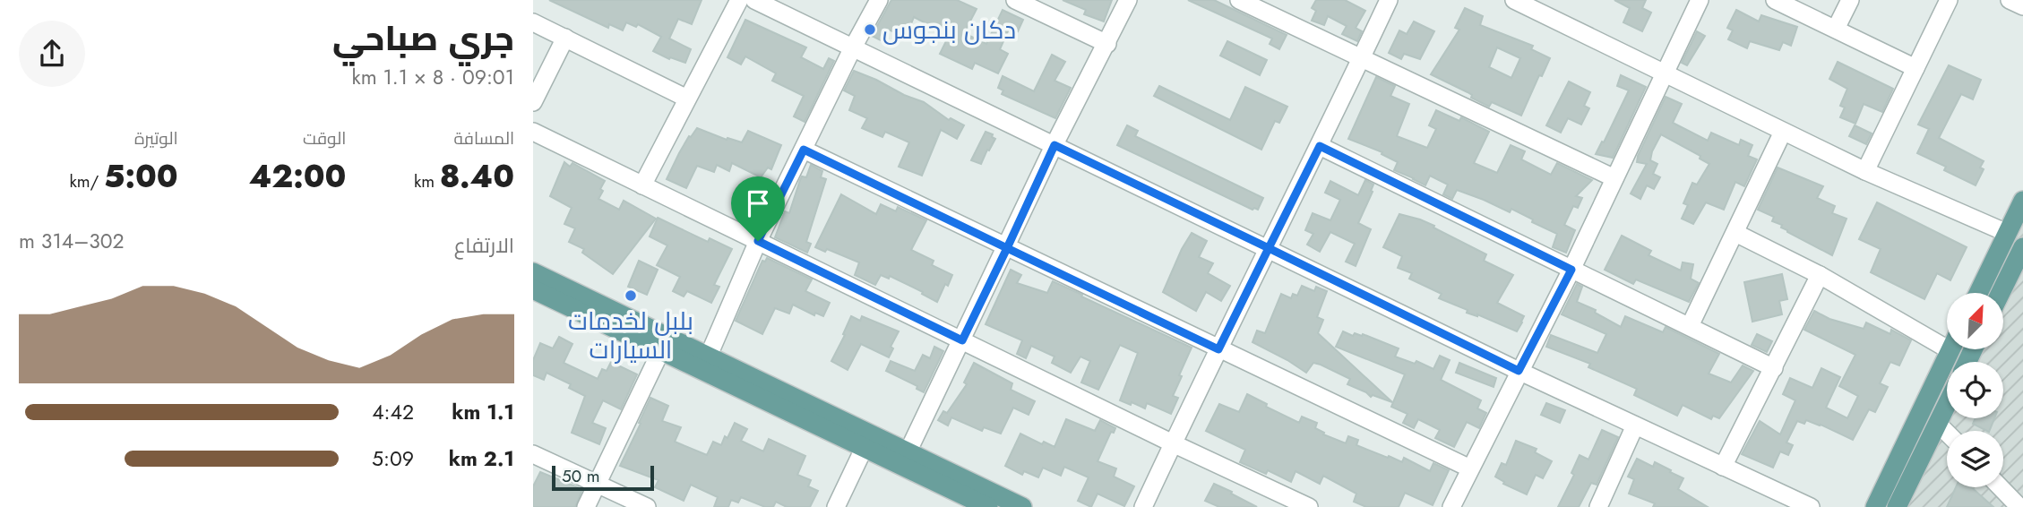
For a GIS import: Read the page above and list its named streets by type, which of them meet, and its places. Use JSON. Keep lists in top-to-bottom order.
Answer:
{
  "places": ["دكان بنجوس", "بلبل لخدمات السيارات"],
  "scale_bar": "50 m",
  "north": "top right",
  "page": {
    "heading": ["جري صباحي", "09:01 · 8 × 1.1 km"],
    "stats": [
      ["المسافة", "8.40 km"],
      ["الوقت", "42:00"],
      ["الوتيرة", "5:00 /km"]
    ],
    "chart": ["الارتفاع", "302–314 m"],
    "list": [
      {
        "name": "1.1 km",
        "note": "4:42"
      },
      {
        "name": "2.1 km",
        "note": "5:09"
      }
    ],
    "scale": "50 m"
  }
}
